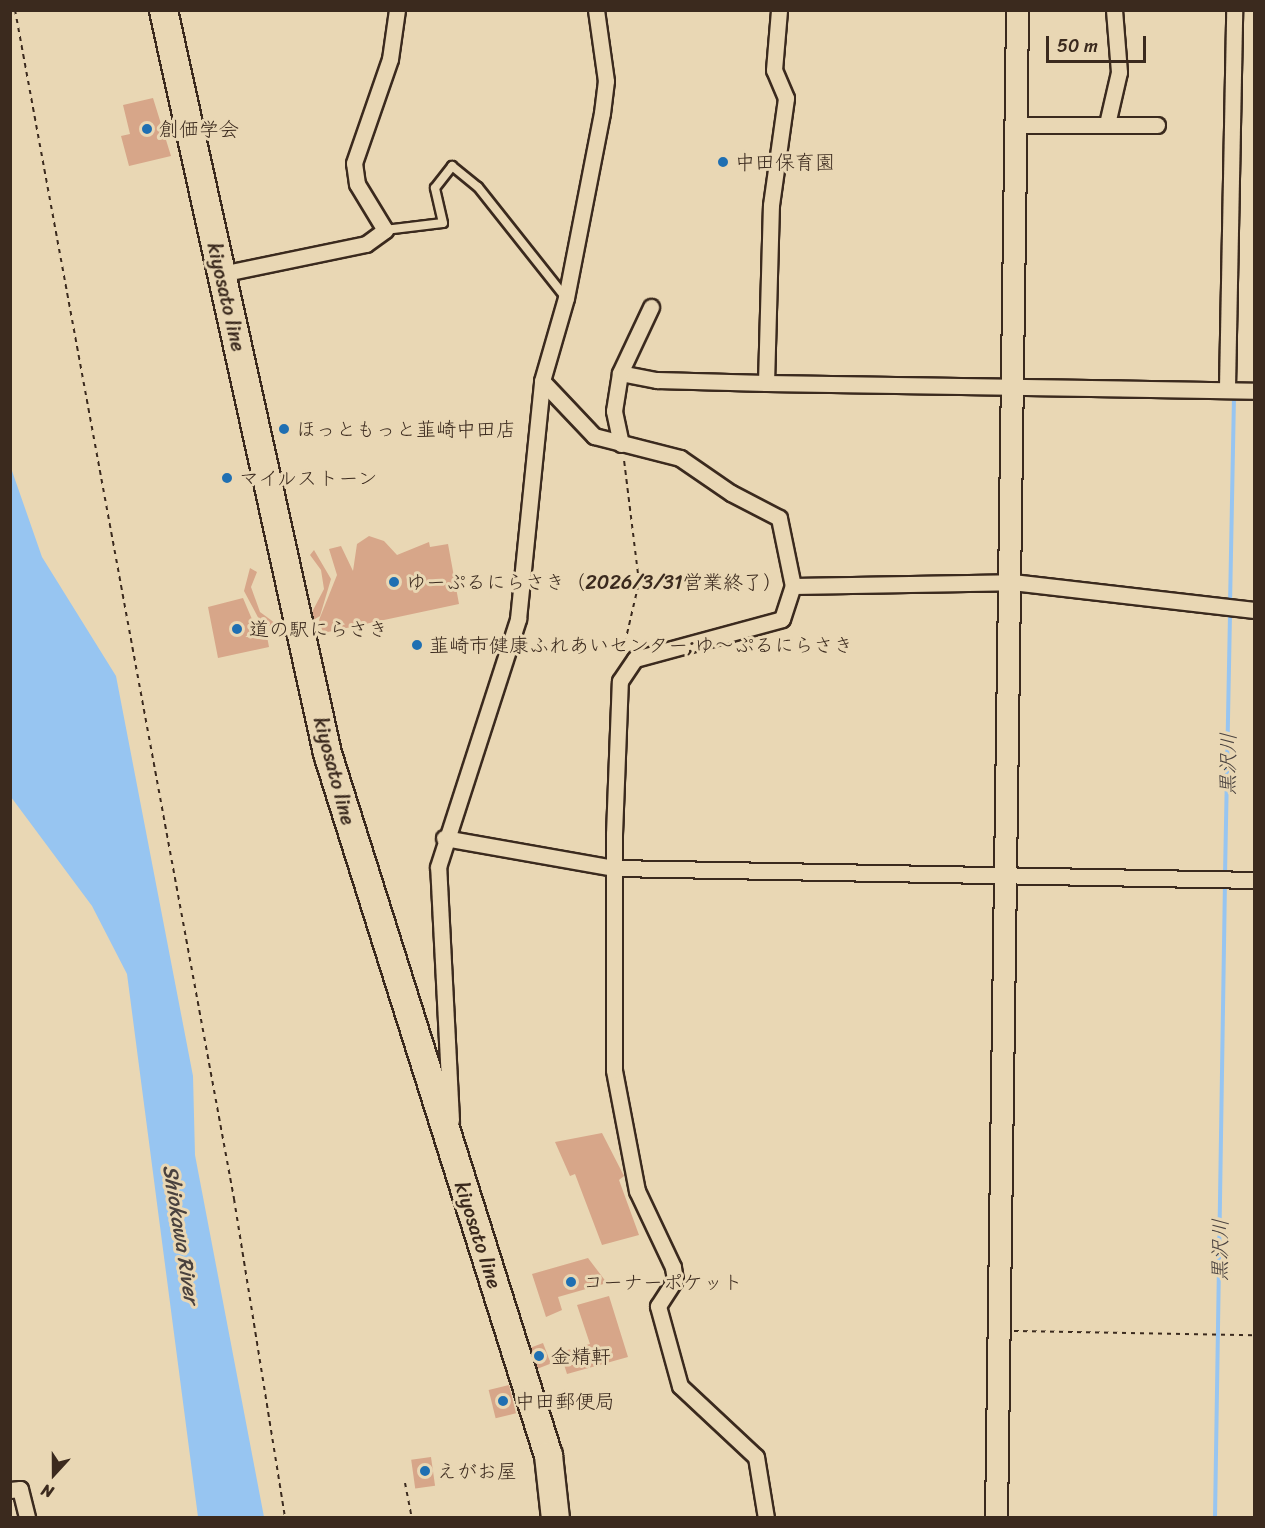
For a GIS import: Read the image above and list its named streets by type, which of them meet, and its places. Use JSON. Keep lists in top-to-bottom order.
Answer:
{
  "streets": {
    "highway": ["kiyosato line"]
  },
  "water": ["黒沢川", "Shiokawa River"],
  "places": [
    "創価学会",
    "中田保育園",
    "ほっともっと韮崎中田店",
    "マイルストーン",
    "ゆーぷるにらさき（2026/3/31営業終了）",
    "道の駅にらさき",
    "韮崎市健康ふれあいセンター;ゆ～ぷるにらさき",
    "コーナーポケット",
    "金精軒",
    "中田郵便局",
    "えがお屋"
  ],
  "scale_bar": "50 m",
  "north": "bottom"
}
